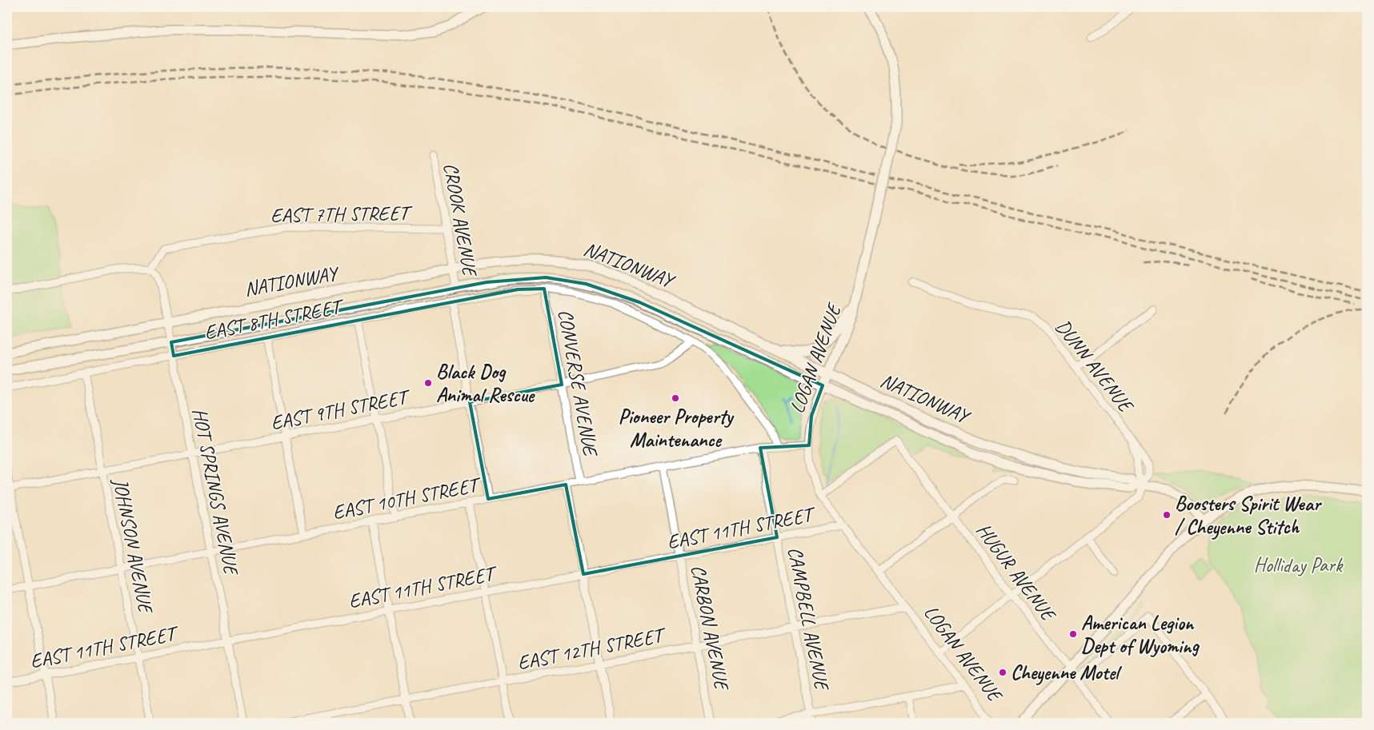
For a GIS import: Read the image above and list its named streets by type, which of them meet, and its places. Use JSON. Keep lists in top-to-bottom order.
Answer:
{
  "streets": {
    "main road": ["NATIONWAY", "LOGAN AVENUE"],
    "street": [
      "EAST 7TH STREET",
      "CROOK AVENUE",
      "EAST 8TH STREET",
      "DUNN AVENUE",
      "CONVERSE AVENUE",
      "EAST 9TH STREET",
      "HOT SPRINGS AVENUE",
      "EAST 10TH STREET",
      "EAST 11TH STREET",
      "JOHNSON AVENUE",
      "HUGUR AVENUE",
      "CAMPBELL AVENUE",
      "CARBON AVENUE",
      "EAST 12TH STREET"
    ]
  },
  "crossings": [
    ["EAST 7TH STREET", "CROOK AVENUE"],
    ["EAST 7TH STREET", "HOT SPRINGS AVENUE"],
    ["CROOK AVENUE", "NATIONWAY"],
    ["CROOK AVENUE", "EAST 8TH STREET"],
    ["CROOK AVENUE", "EAST 9TH STREET"],
    ["CROOK AVENUE", "EAST 10TH STREET"],
    ["NATIONWAY", "LOGAN AVENUE"],
    ["NATIONWAY", "DUNN AVENUE"],
    ["NATIONWAY", "HOT SPRINGS AVENUE"],
    ["EAST 8TH STREET", "CONVERSE AVENUE"],
    ["EAST 8TH STREET", "HOT SPRINGS AVENUE"],
    ["EAST 8TH STREET", "JOHNSON AVENUE"],
    ["LOGAN AVENUE", "EAST 10TH STREET"],
    ["LOGAN AVENUE", "EAST 11TH STREET"],
    ["LOGAN AVENUE", "EAST 12TH STREET"],
    ["CONVERSE AVENUE", "EAST 9TH STREET"],
    ["CONVERSE AVENUE", "EAST 10TH STREET"],
    ["EAST 9TH STREET", "HOT SPRINGS AVENUE"],
    ["EAST 9TH STREET", "JOHNSON AVENUE"],
    ["HOT SPRINGS AVENUE", "EAST 10TH STREET"],
    ["HOT SPRINGS AVENUE", "EAST 11TH STREET"],
    ["EAST 10TH STREET", "JOHNSON AVENUE"],
    ["EAST 10TH STREET", "CAMPBELL AVENUE"],
    ["EAST 10TH STREET", "CARBON AVENUE"],
    ["EAST 11TH STREET", "JOHNSON AVENUE"],
    ["EAST 11TH STREET", "HUGUR AVENUE"],
    ["EAST 11TH STREET", "CAMPBELL AVENUE"],
    ["EAST 11TH STREET", "CARBON AVENUE"],
    ["CAMPBELL AVENUE", "EAST 12TH STREET"],
    ["CARBON AVENUE", "EAST 12TH STREET"]
  ],
  "parks": ["Holliday Park"],
  "places": [
    "Black Dog Animal Rescue",
    "Pioneer Property Maintenance",
    "Boosters Spirit Wear / Cheyenne Stitch",
    "American Legion Dept of Wyoming",
    "Cheyenne Motel"
  ]
}
